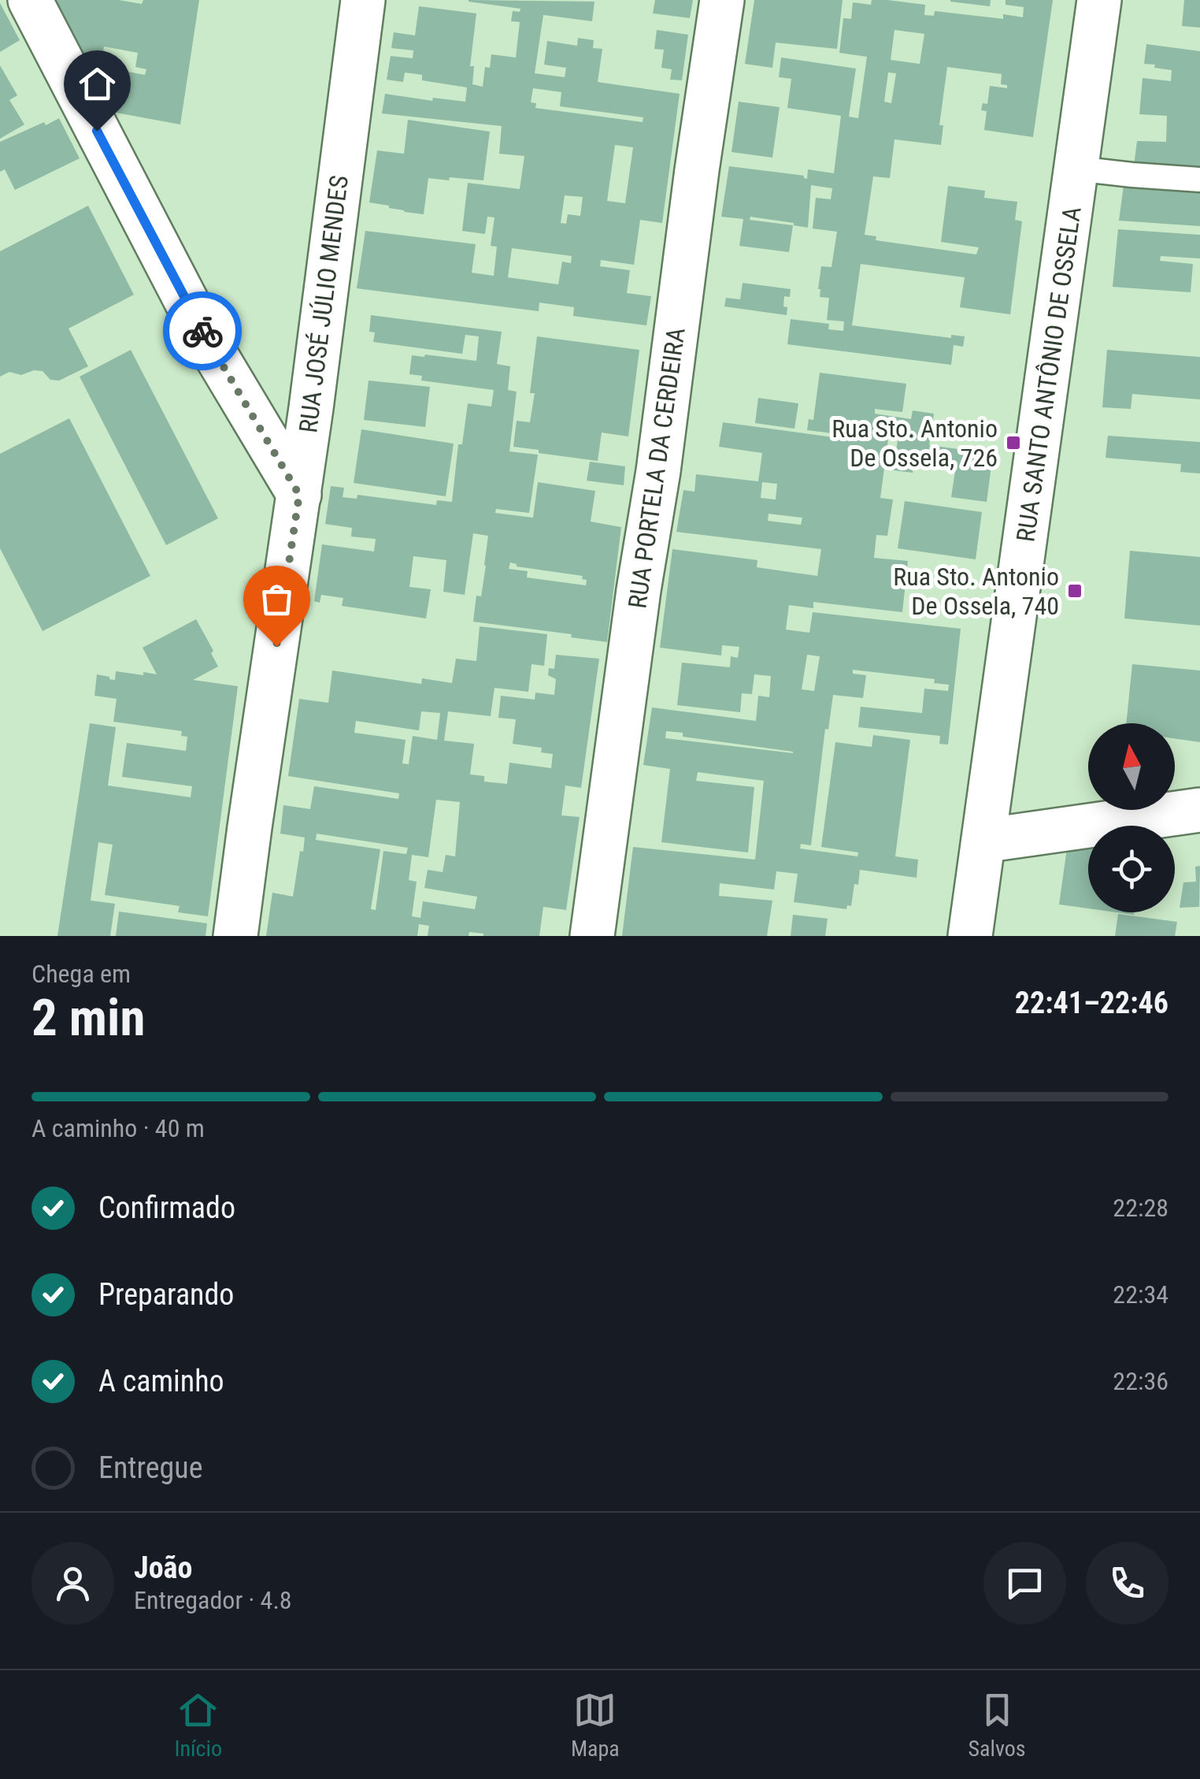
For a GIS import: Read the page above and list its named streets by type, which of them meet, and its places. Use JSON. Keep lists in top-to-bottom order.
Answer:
{
  "streets": {
    "street": ["RUA JOSÉ JÚLIO MENDES", "RUA SANTO ANTÔNIO DE OSSELA", "RUA PORTELA DA CERDEIRA"]
  },
  "places": {
    "transit": ["Rua Sto. Antonio De Ossela, 726", "Rua Sto. Antonio De Ossela, 740"]
  },
  "north": "top",
  "page": {
    "heading": ["2 min", "Chega em", "22:41–22:46"],
    "panel": ["João", "Entregador · 4.8"],
    "bar": "A caminho · 40 m",
    "list": [
      ["Confirmado", "22:28"],
      ["Preparando", "22:34"],
      ["A caminho", "22:36"],
      "Entregue"
    ],
    "tabs": ["Início", "Mapa", "Salvos"]
  }
}
